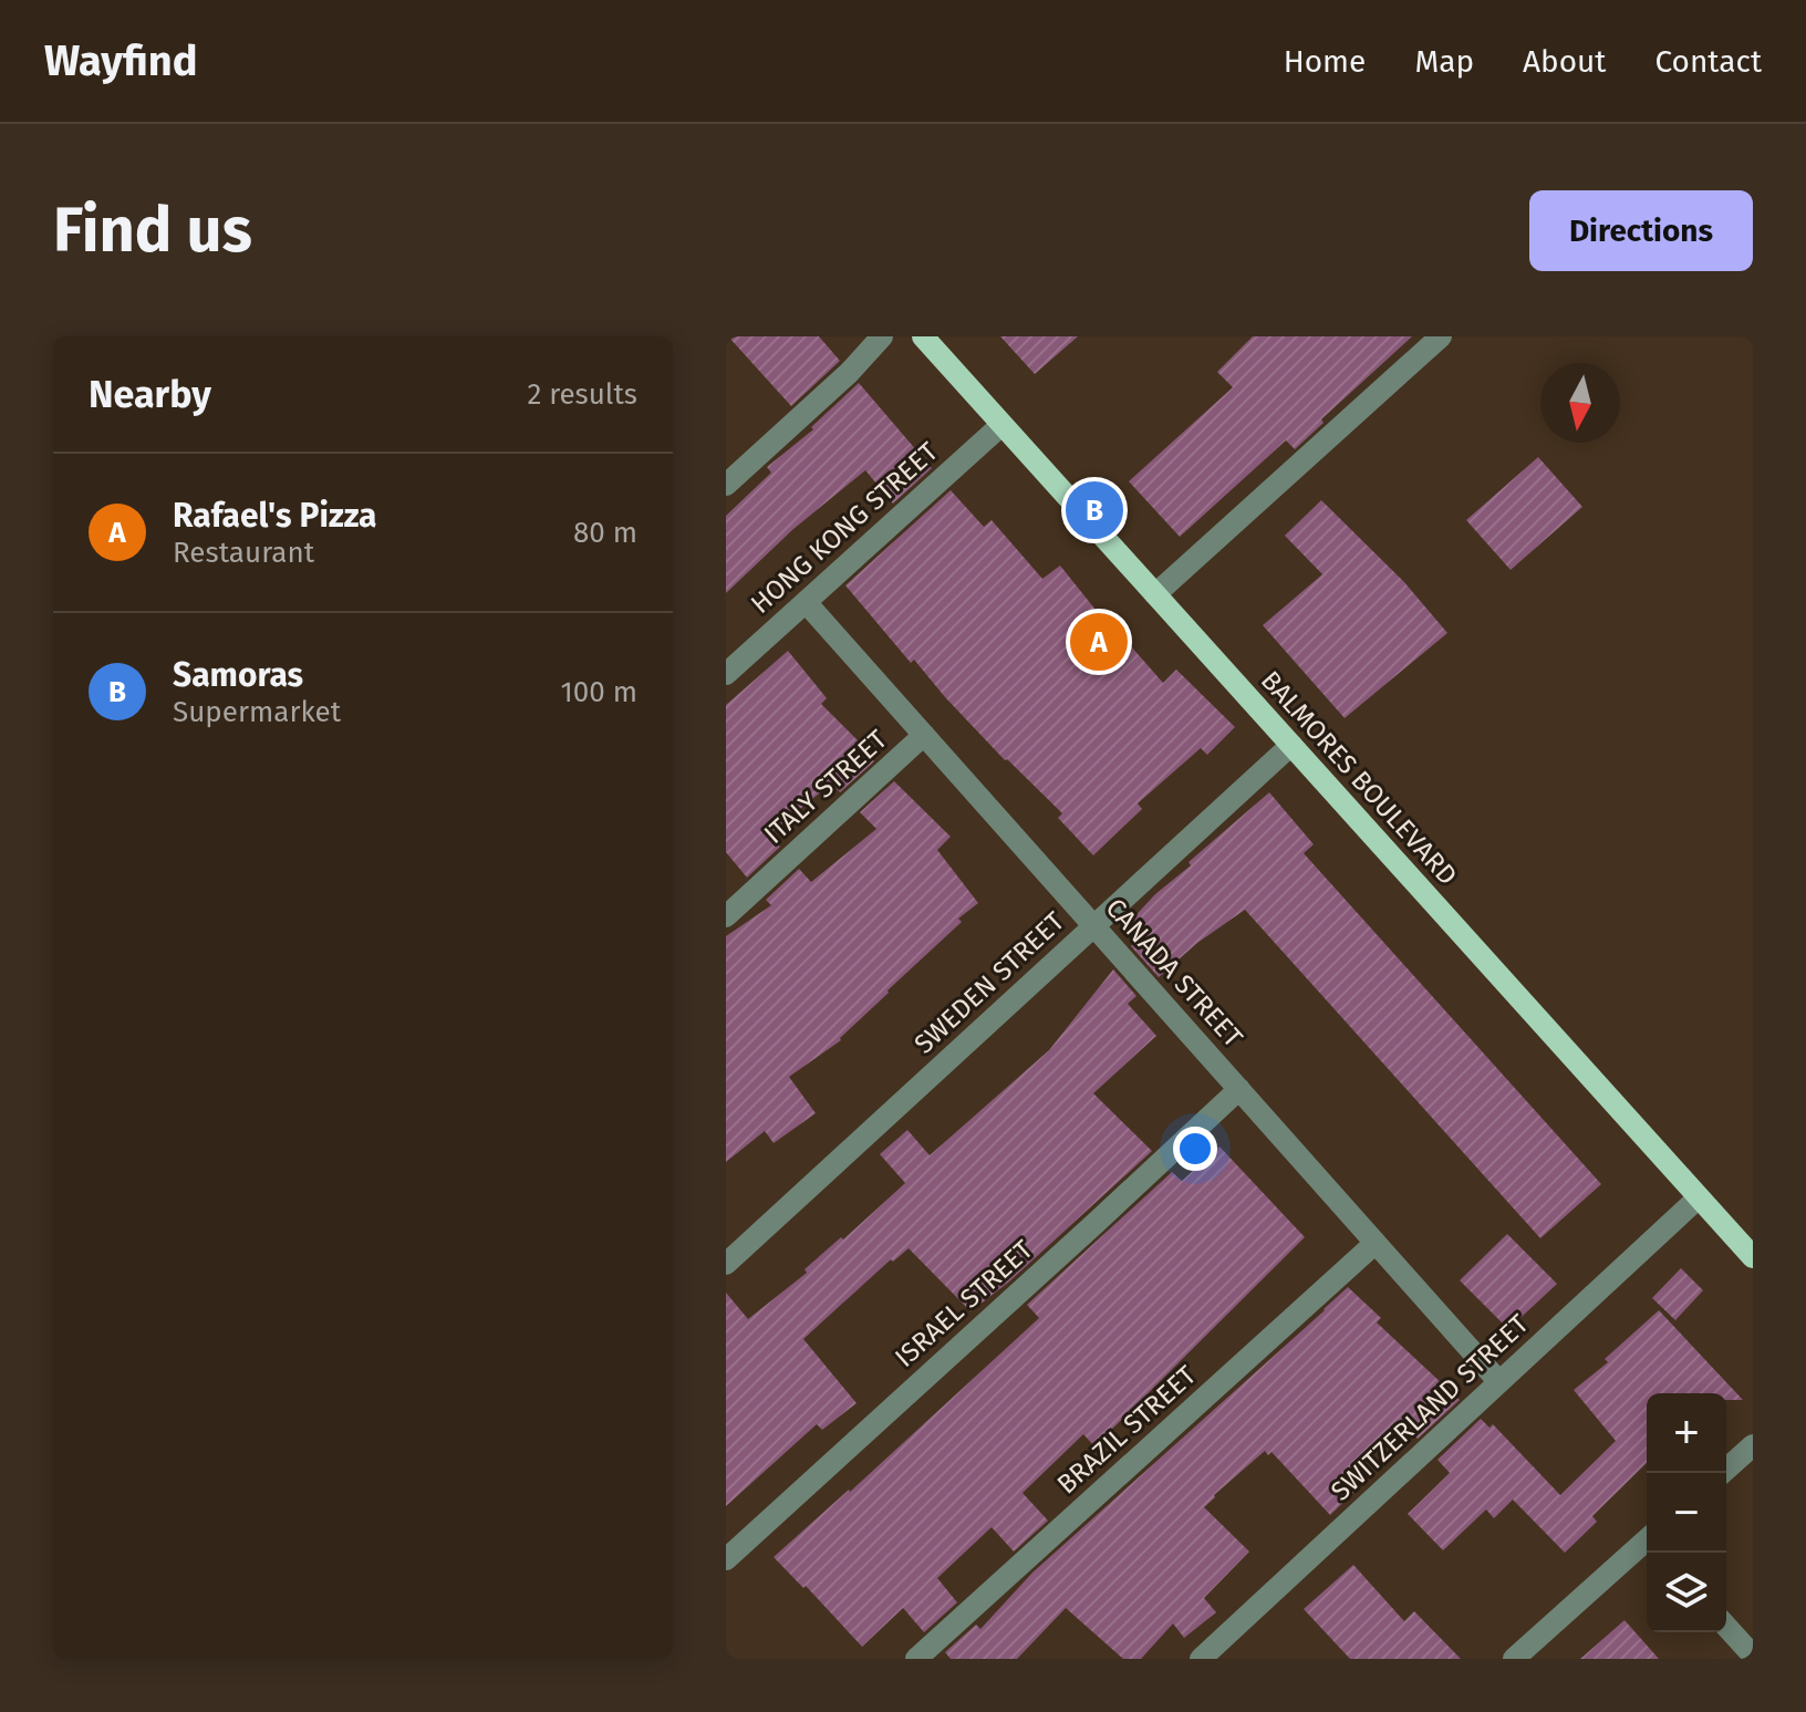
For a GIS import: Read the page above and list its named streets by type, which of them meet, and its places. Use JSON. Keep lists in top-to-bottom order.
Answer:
{
  "streets": {
    "main road": ["BALMORES BOULEVARD"],
    "street": [
      "HONG KONG STREET",
      "ITALY STREET",
      "CANADA STREET",
      "SWEDEN STREET",
      "ISRAEL STREET",
      "SWITZERLAND STREET",
      "BRAZIL STREET"
    ]
  },
  "crossings": [
    ["HONG KONG STREET", "BALMORES BOULEVARD"],
    ["HONG KONG STREET", "CANADA STREET"],
    ["BALMORES BOULEVARD", "SWEDEN STREET"],
    ["BALMORES BOULEVARD", "SWITZERLAND STREET"],
    ["ITALY STREET", "CANADA STREET"],
    ["CANADA STREET", "SWEDEN STREET"],
    ["CANADA STREET", "ISRAEL STREET"],
    ["CANADA STREET", "SWITZERLAND STREET"],
    ["CANADA STREET", "BRAZIL STREET"]
  ],
  "north": "bottom",
  "page": {
    "header": "Wayfind",
    "nav": [
      "Home",
      "Map",
      "About",
      "Contact"
    ],
    "buttons": "Directions",
    "title": "Find us",
    "heading": ["Nearby", "2 results"],
    "list": [
      {
        "mark": "A",
        "name": "Rafael's Pizza",
        "note": "Restaurant",
        "value": "80 m"
      },
      {
        "mark": "B",
        "name": "Samoras",
        "note": "Supermarket",
        "value": "100 m"
      }
    ],
    "pins": ["B", "A"],
    "map_buttons": ["+", "−"]
  }
}
